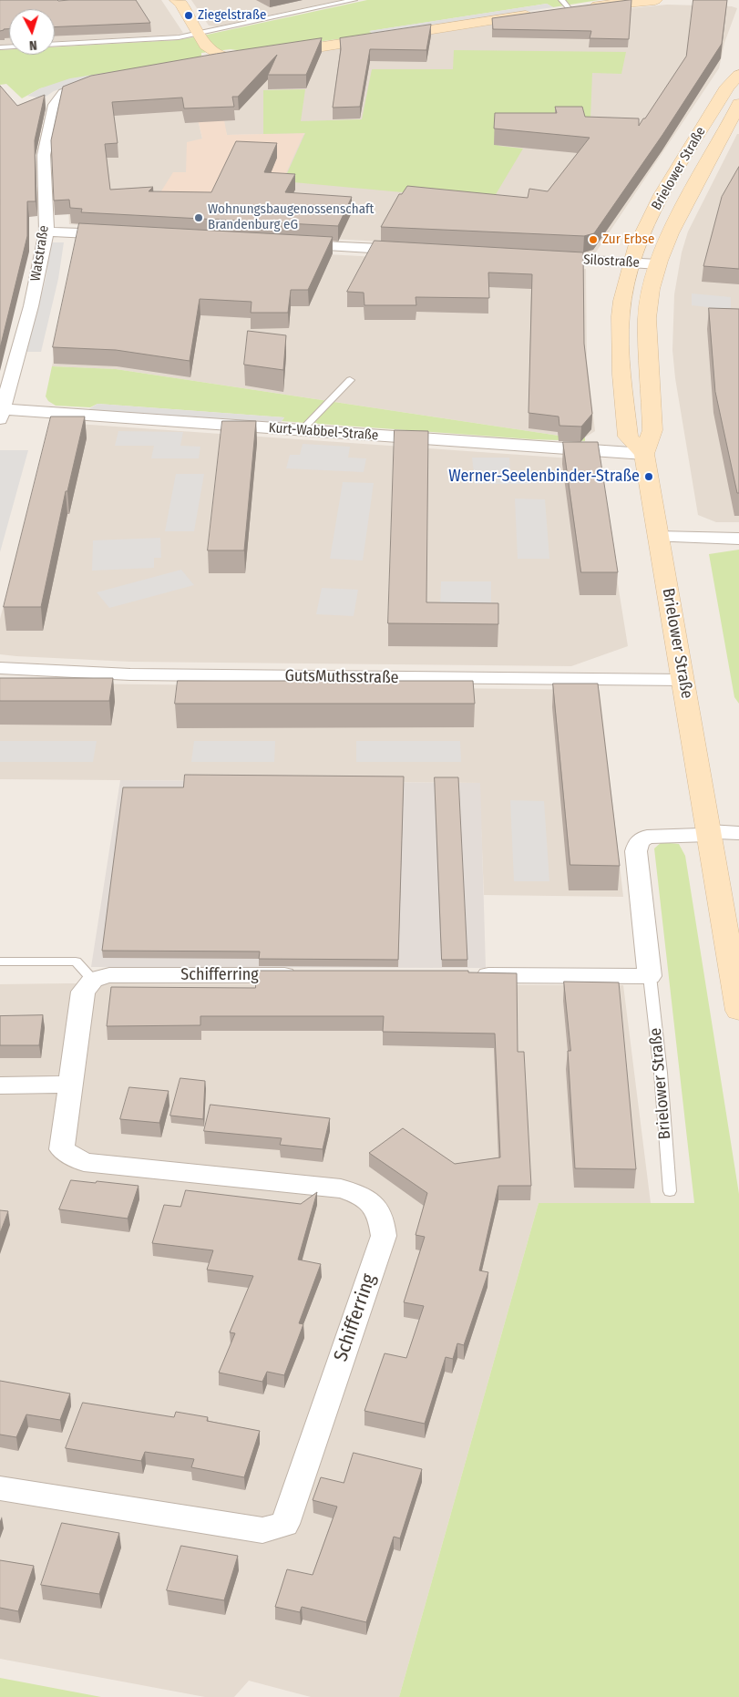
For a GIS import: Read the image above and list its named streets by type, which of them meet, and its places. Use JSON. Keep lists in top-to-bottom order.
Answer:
{
  "streets": {
    "main road": ["Brielower Straße"],
    "street": [
      "Watstraße",
      "Silostraße",
      "Kurt-Wabbel-Straße",
      "GutsMuthsstraße",
      "Schifferring"
    ]
  },
  "crossings": [
    ["Brielower Straße", "Silostraße"],
    ["Brielower Straße", "Kurt-Wabbel-Straße"],
    ["Brielower Straße", "GutsMuthsstraße"],
    ["Watstraße", "Kurt-Wabbel-Straße"]
  ],
  "places": [
    "Ziegelstraße",
    "Wohnungsbaugenossenschaft Brandenburg eG",
    "Zur Erbse",
    "Werner-Seelenbinder-Straße"
  ],
  "north": "bottom"
}
